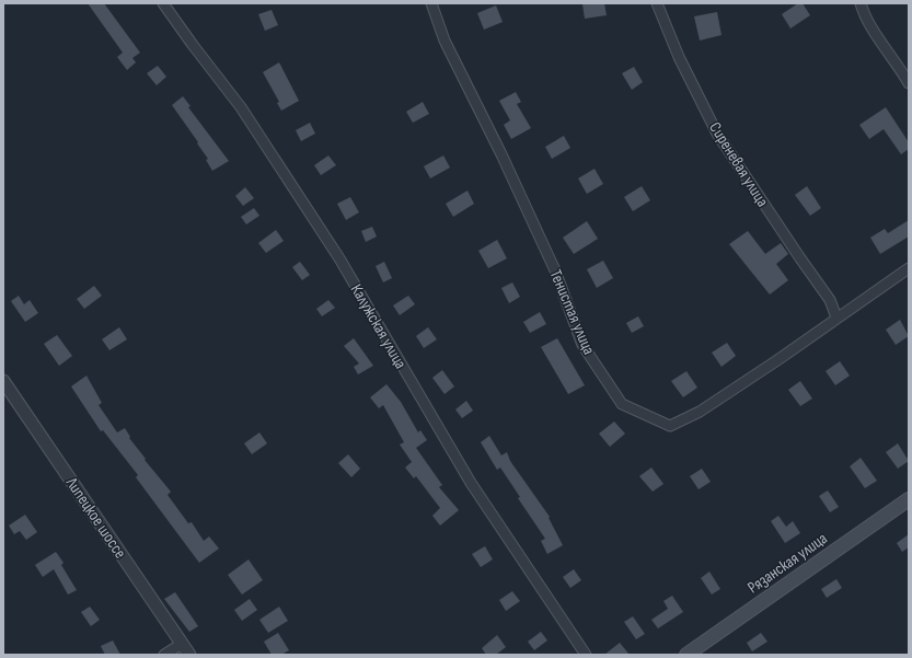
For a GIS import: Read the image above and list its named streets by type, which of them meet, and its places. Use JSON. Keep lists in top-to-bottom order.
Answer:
{
  "streets": {
    "main road": ["Рязанская улица"],
    "street": [
      "Сиреневая улица",
      "Тенистая улица",
      "Калужская улица",
      "Липецкое шоссе"
    ]
  },
  "crossings": [
    ["Сиреневая улица", "Тенистая улица"]
  ]
}
